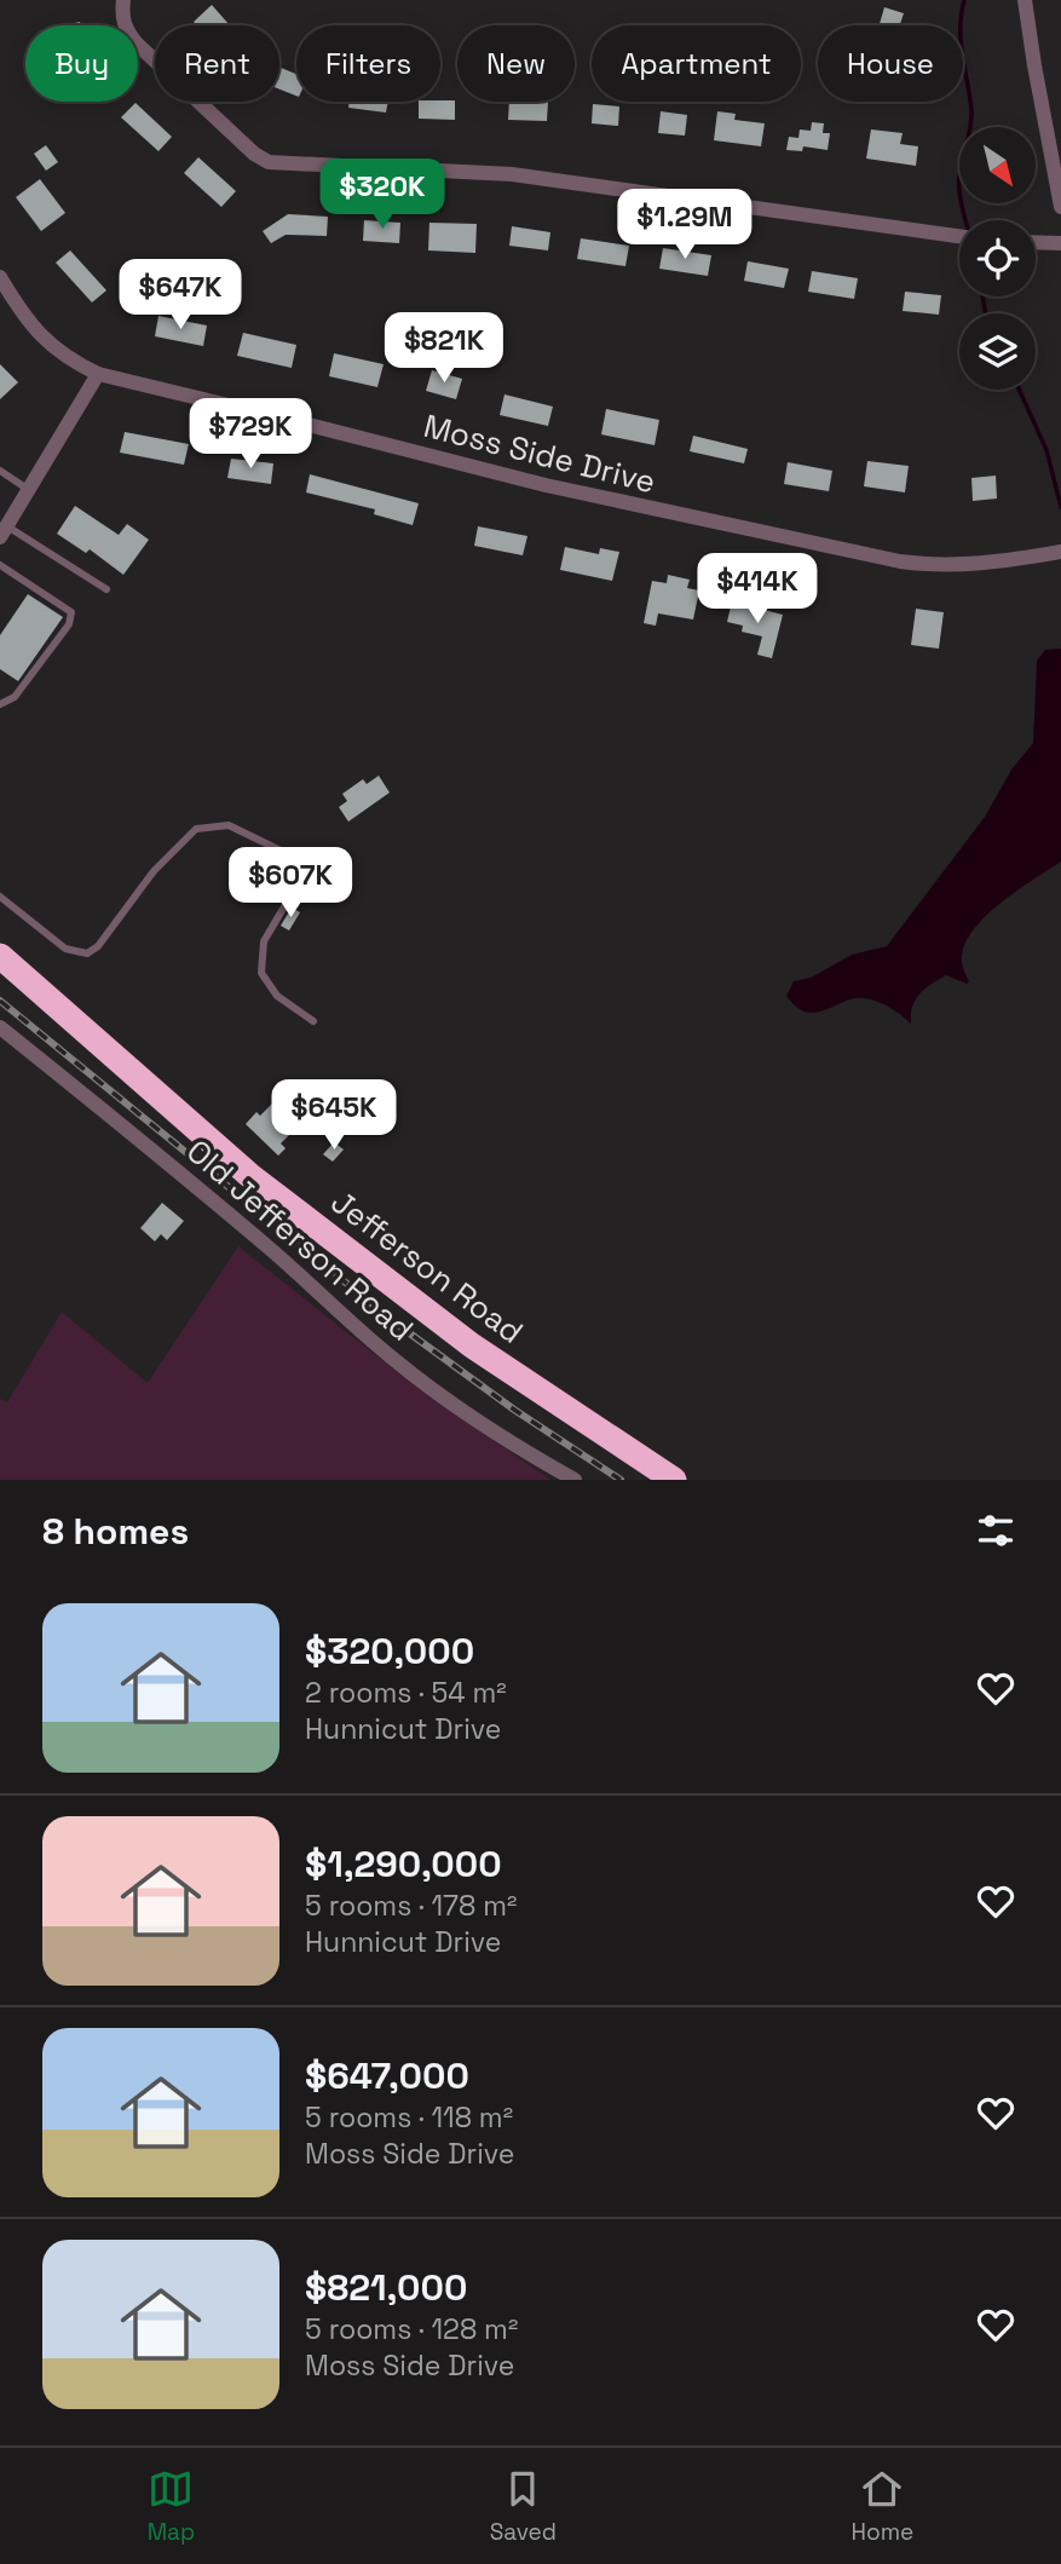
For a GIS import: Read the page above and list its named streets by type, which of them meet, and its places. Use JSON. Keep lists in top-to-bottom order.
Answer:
{
  "streets": {
    "highway": ["Jefferson Road"],
    "street": ["Moss Side Drive", "Old Jefferson Road"]
  },
  "north": "bottom right",
  "page": {
    "chip": [
      "Buy",
      "Rent",
      "Filters",
      "New",
      "Apartment",
      "House"
    ],
    "price": [
      "$320K",
      "$1.29M",
      "$647K",
      "$821K",
      "$729K",
      "$414K",
      "$607K",
      "$645K"
    ],
    "heading": "8 homes",
    "list": [
      {
        "name": "$320,000",
        "note": "2 rooms · 54 m² · Hunnicut Drive"
      },
      {
        "name": "$1,290,000",
        "note": "5 rooms · 178 m² · Hunnicut Drive"
      },
      {
        "name": "$647,000",
        "note": "5 rooms · 118 m² · Moss Side Drive"
      },
      {
        "name": "$821,000",
        "note": "5 rooms · 128 m² · Moss Side Drive"
      }
    ],
    "tabs": ["Map", "Saved", "Home"]
  }
}
